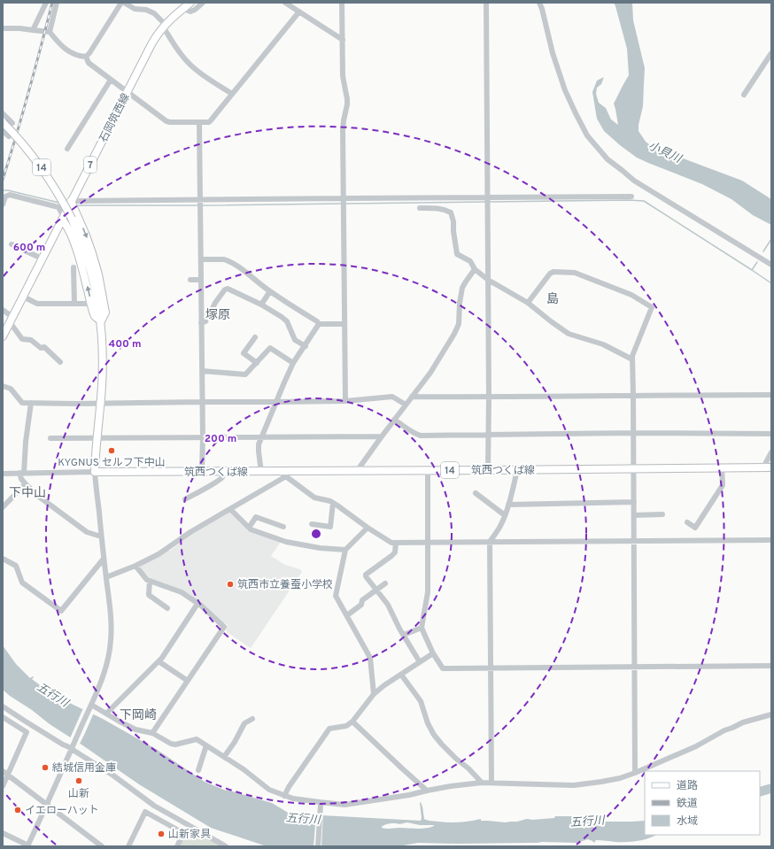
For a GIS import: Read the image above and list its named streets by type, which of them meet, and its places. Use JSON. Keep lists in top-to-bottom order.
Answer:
{
  "streets": {
    "main road": [
      "石岡筑西線",
      "7",
      "14",
      "筑西つくば線"
    ]
  },
  "crossings": [
    ["14", "筑西つくば線"]
  ],
  "districts": [
    "島",
    "塚原",
    "下中山",
    "下岡崎"
  ],
  "water": ["小貝川", "五行川"],
  "places": [
    "KYGNUS セルフ下中山",
    "筑西市立養蚕小学校",
    "結城信用金庫",
    "山新",
    "イエローハット",
    "山新家具"
  ],
  "legend": ["道路", "鉄道", "水域"],
  "rings": ["600 m", "400 m", "200 m"]
}
